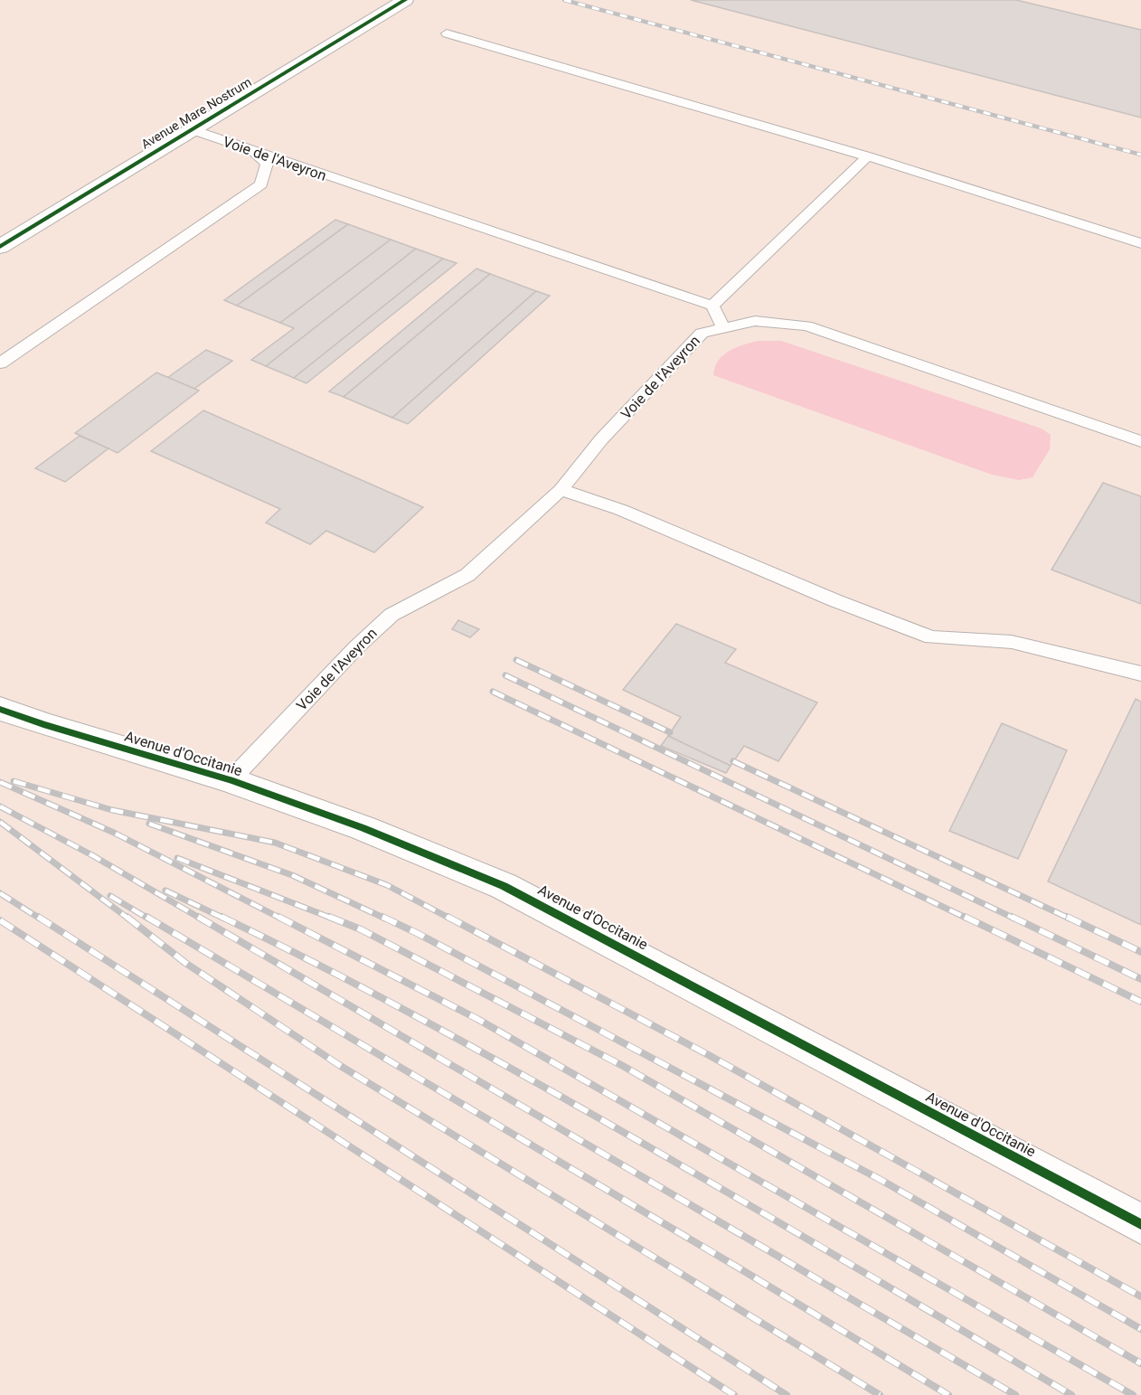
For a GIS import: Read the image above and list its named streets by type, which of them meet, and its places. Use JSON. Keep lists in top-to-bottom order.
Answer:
{
  "streets": {
    "street": ["Avenue Mare Nostrum", "Avenue d'Occitanie"],
    "lane": ["Voie de l'Aveyron"]
  },
  "crossings": [
    ["Avenue Mare Nostrum", "Voie de l'Aveyron"],
    ["Voie de l'Aveyron", "Avenue d'Occitanie"]
  ]
}
